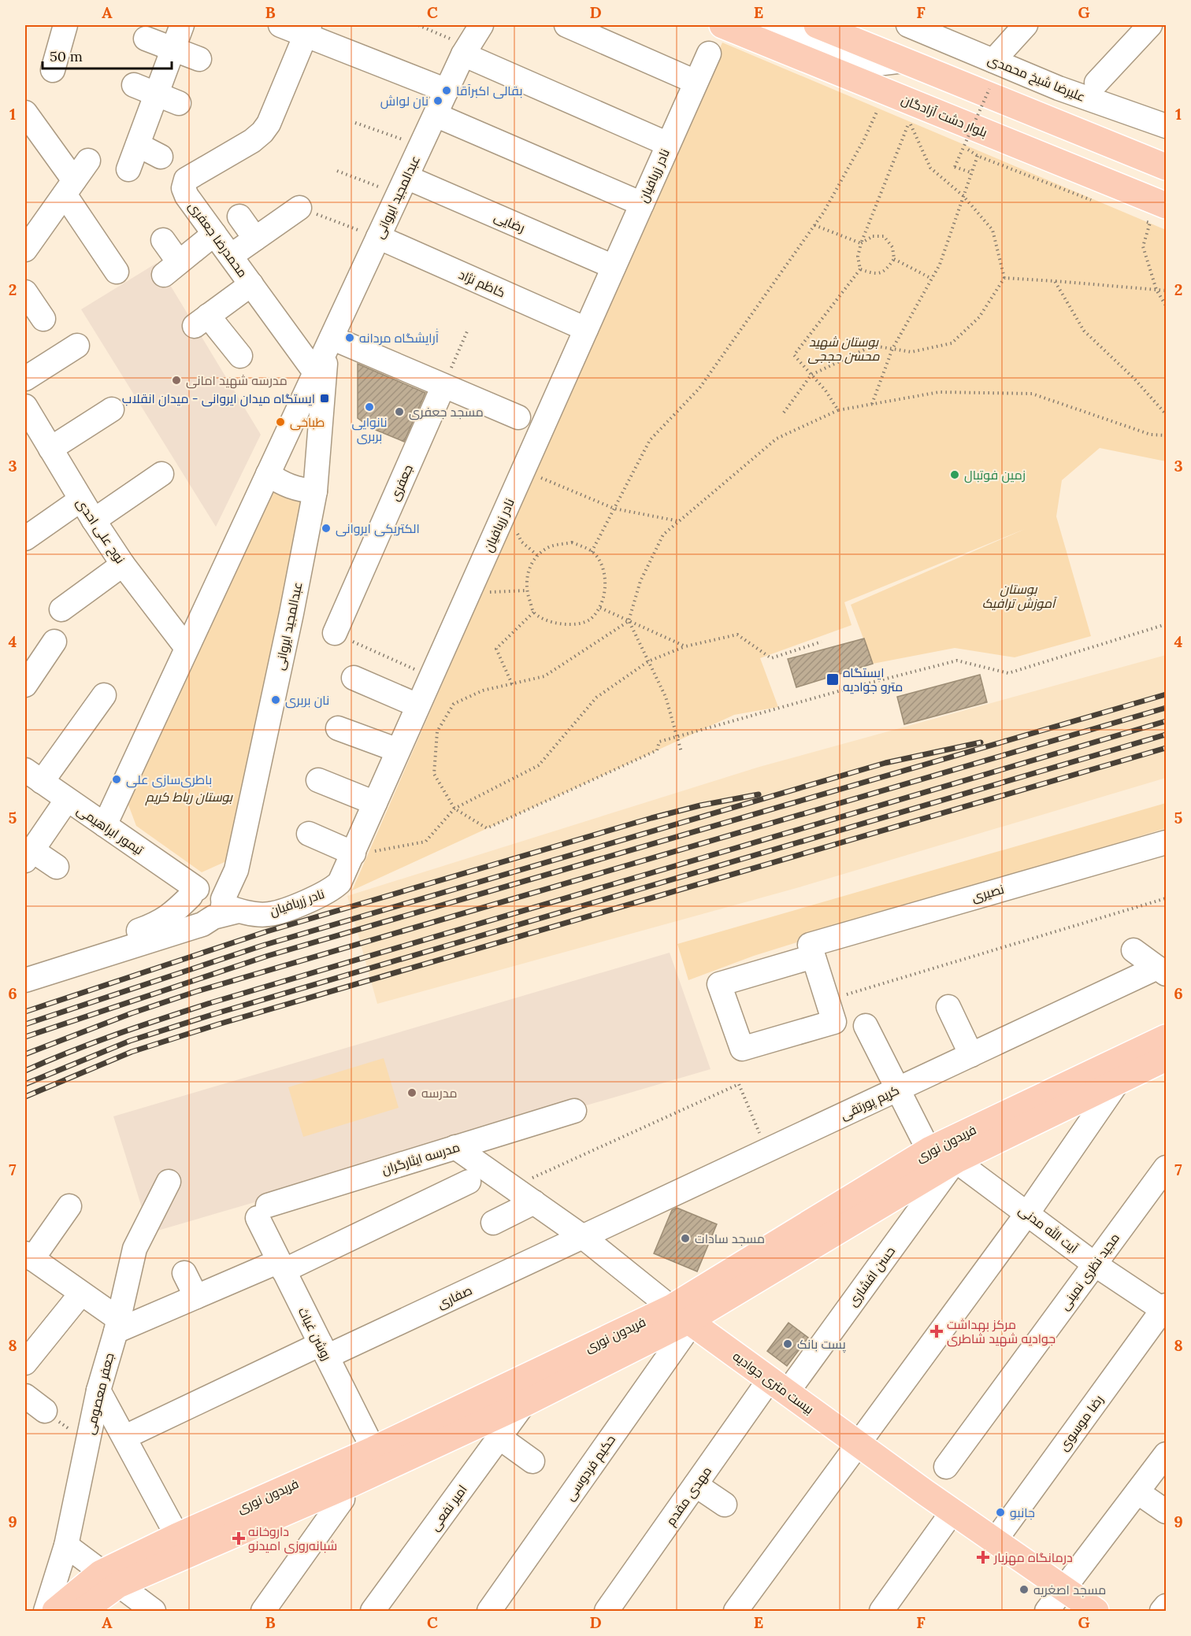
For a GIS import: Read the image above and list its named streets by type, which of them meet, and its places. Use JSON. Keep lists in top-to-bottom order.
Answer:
{
  "streets": {
    "main road": ["بلوار دشت آزادگان", "فریدون نوری", "بیست متری جوادیه"],
    "street": [
      "علیرضا شیخ محمدی",
      "نادر زربافیان",
      "عبدالمجید ایروانی",
      "رضایی",
      "محمدرضا جعفری",
      "کاظم نژاد",
      "جعفری",
      "نوح علی احدی",
      "تیمور ابراهیمی",
      "نصیری",
      "کریم پورتقی",
      "مدرسه ایثارگران",
      "آیت‌ الله مدنی",
      "مجید نظری نمینی",
      "حسن افشاری",
      "صفاری",
      "روشن غیاث",
      "جعفر معصومی",
      "رضا موسوی",
      "حکیم فردوسی",
      "مهدی مقدم",
      "امیر نفعی"
    ]
  },
  "crossings": [
    ["نادر زربافیان", "عبدالمجید ایروانی"],
    ["نادر زربافیان", "رضایی"],
    ["نادر زربافیان", "کاظم نژاد"],
    ["عبدالمجید ایروانی", "رضایی"],
    ["عبدالمجید ایروانی", "محمدرضا جعفری"],
    ["عبدالمجید ایروانی", "کاظم نژاد"],
    ["عبدالمجید ایروانی", "نوح علی احدی"],
    ["عبدالمجید ایروانی", "تیمور ابراهیمی"],
    ["کریم پورتقی", "صفاری"],
    ["کریم پورتقی", "بیست متری جوادیه"],
    ["فریدون نوری", "آیت‌ الله مدنی"],
    ["فریدون نوری", "حسن افشاری"],
    ["فریدون نوری", "روشن غیاث"],
    ["فریدون نوری", "بیست متری جوادیه"],
    ["فریدون نوری", "حکیم فردوسی"],
    ["فریدون نوری", "امیر نفعی"],
    ["مدرسه ایثارگران", "روشن غیاث"],
    ["مدرسه ایثارگران", "بیست متری جوادیه"],
    ["آیت‌ الله مدنی", "مجید نظری نمینی"],
    ["آیت‌ الله مدنی", "حسن افشاری"],
    ["آیت‌ الله مدنی", "رضا موسوی"],
    ["حسن افشاری", "بیست متری جوادیه"],
    ["حسن افشاری", "مهدی مقدم"],
    ["صفاری", "روشن غیاث"],
    ["صفاری", "بیست متری جوادیه"],
    ["بیست متری جوادیه", "رضا موسوی"],
    ["بیست متری جوادیه", "حکیم فردوسی"],
    ["بیست متری جوادیه", "مهدی مقدم"]
  ],
  "parks": ["بوستان شهید محسن حججی", "بوستان آموزش ترافیک", "بوستان رباط کریم"],
  "places": {
    "other": [
      "بقالی اکبرآقا",
      "نان لواش",
      "آٰرایشگاه مردانه",
      "مدرسه شهید امانی",
      "نانوایی بربری",
      "مسجد جعفری",
      "طباخی",
      "زمین فوتبال",
      "الکتریکی ایروانی",
      "نان بربری",
      "باطری‌سازی علی",
      "مدرسه",
      "مسجد سادات",
      "پست بانک",
      "جانبو",
      "مسجد اصغریه"
    ],
    "transit": ["ایستگاه میدان ایروانی - میدان انقلاب", "ایستگاه مترو جوادیه"],
    "health": ["مرکز بهداشت جوادیه شهید شاطری", "داروخانه شبانه‌روزی امیدنو", "درمانگاه مهزیار"]
  },
  "scale_bar": "50 m",
  "grid": {
    "columns": [
      "A",
      "B",
      "C",
      "D",
      "E",
      "F",
      "G"
    ],
    "rows": [
      "1",
      "2",
      "3",
      "4",
      "5",
      "6",
      "7",
      "8",
      "9"
    ]
  }
}
